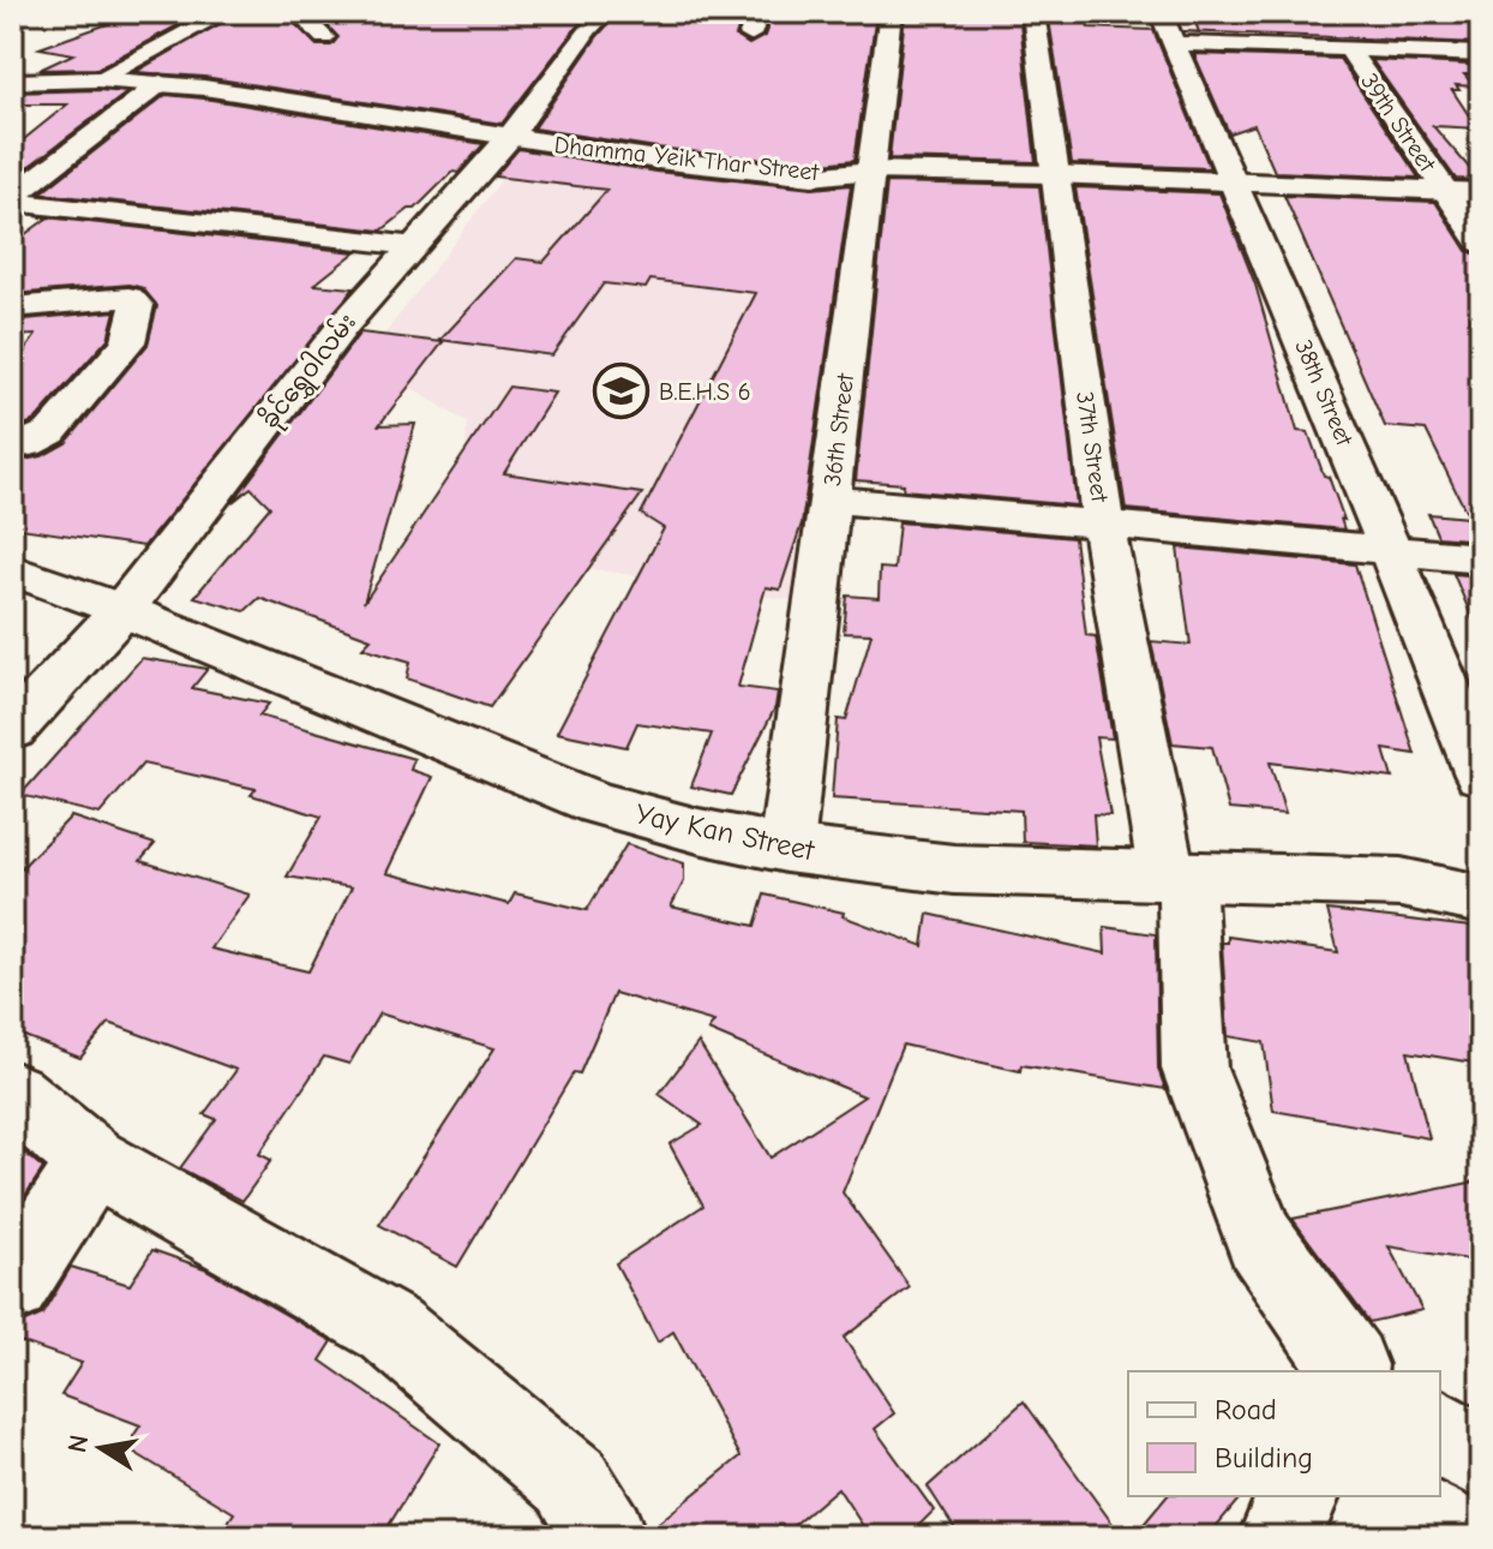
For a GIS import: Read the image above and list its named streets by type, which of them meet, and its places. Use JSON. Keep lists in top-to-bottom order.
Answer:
{
  "streets": {
    "street": [
      "39th Street",
      "Dhamma Yeik Thar Street",
      "ခိုင်ရွှေဝါလမ်း",
      "38th Street",
      "36th Street",
      "37th Street",
      "Yay Kan Street"
    ]
  },
  "crossings": [
    ["39th Street", "Dhamma Yeik Thar Street"],
    ["Dhamma Yeik Thar Street", "ခိုင်ရွှေဝါလမ်း"],
    ["Dhamma Yeik Thar Street", "38th Street"],
    ["Dhamma Yeik Thar Street", "36th Street"],
    ["Dhamma Yeik Thar Street", "37th Street"],
    ["ခိုင်ရွှေဝါလမ်း", "Yay Kan Street"],
    ["36th Street", "Yay Kan Street"],
    ["37th Street", "Yay Kan Street"]
  ],
  "places": {
    "school or university": ["B.E.H.S 6"]
  },
  "legend": ["Road", "Building"],
  "north": "left"
}
